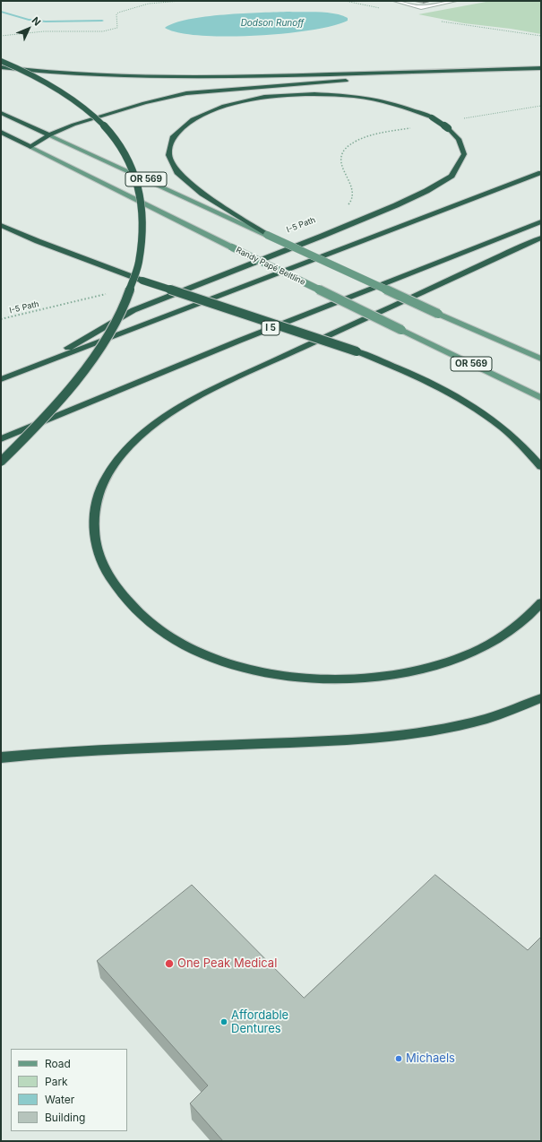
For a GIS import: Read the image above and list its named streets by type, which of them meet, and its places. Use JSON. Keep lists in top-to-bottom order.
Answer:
{
  "streets": {
    "highway": ["OR 569", "Randy Papé Beltline", "I 5"],
    "path": ["I-5 Path"]
  },
  "water": ["Dodson Runoff"],
  "places": ["One Peak Medical", "Affordable Dentures", "Michaels"],
  "legend": [
    "Road",
    "Park",
    "Water",
    "Building"
  ],
  "north": "top right"
}
